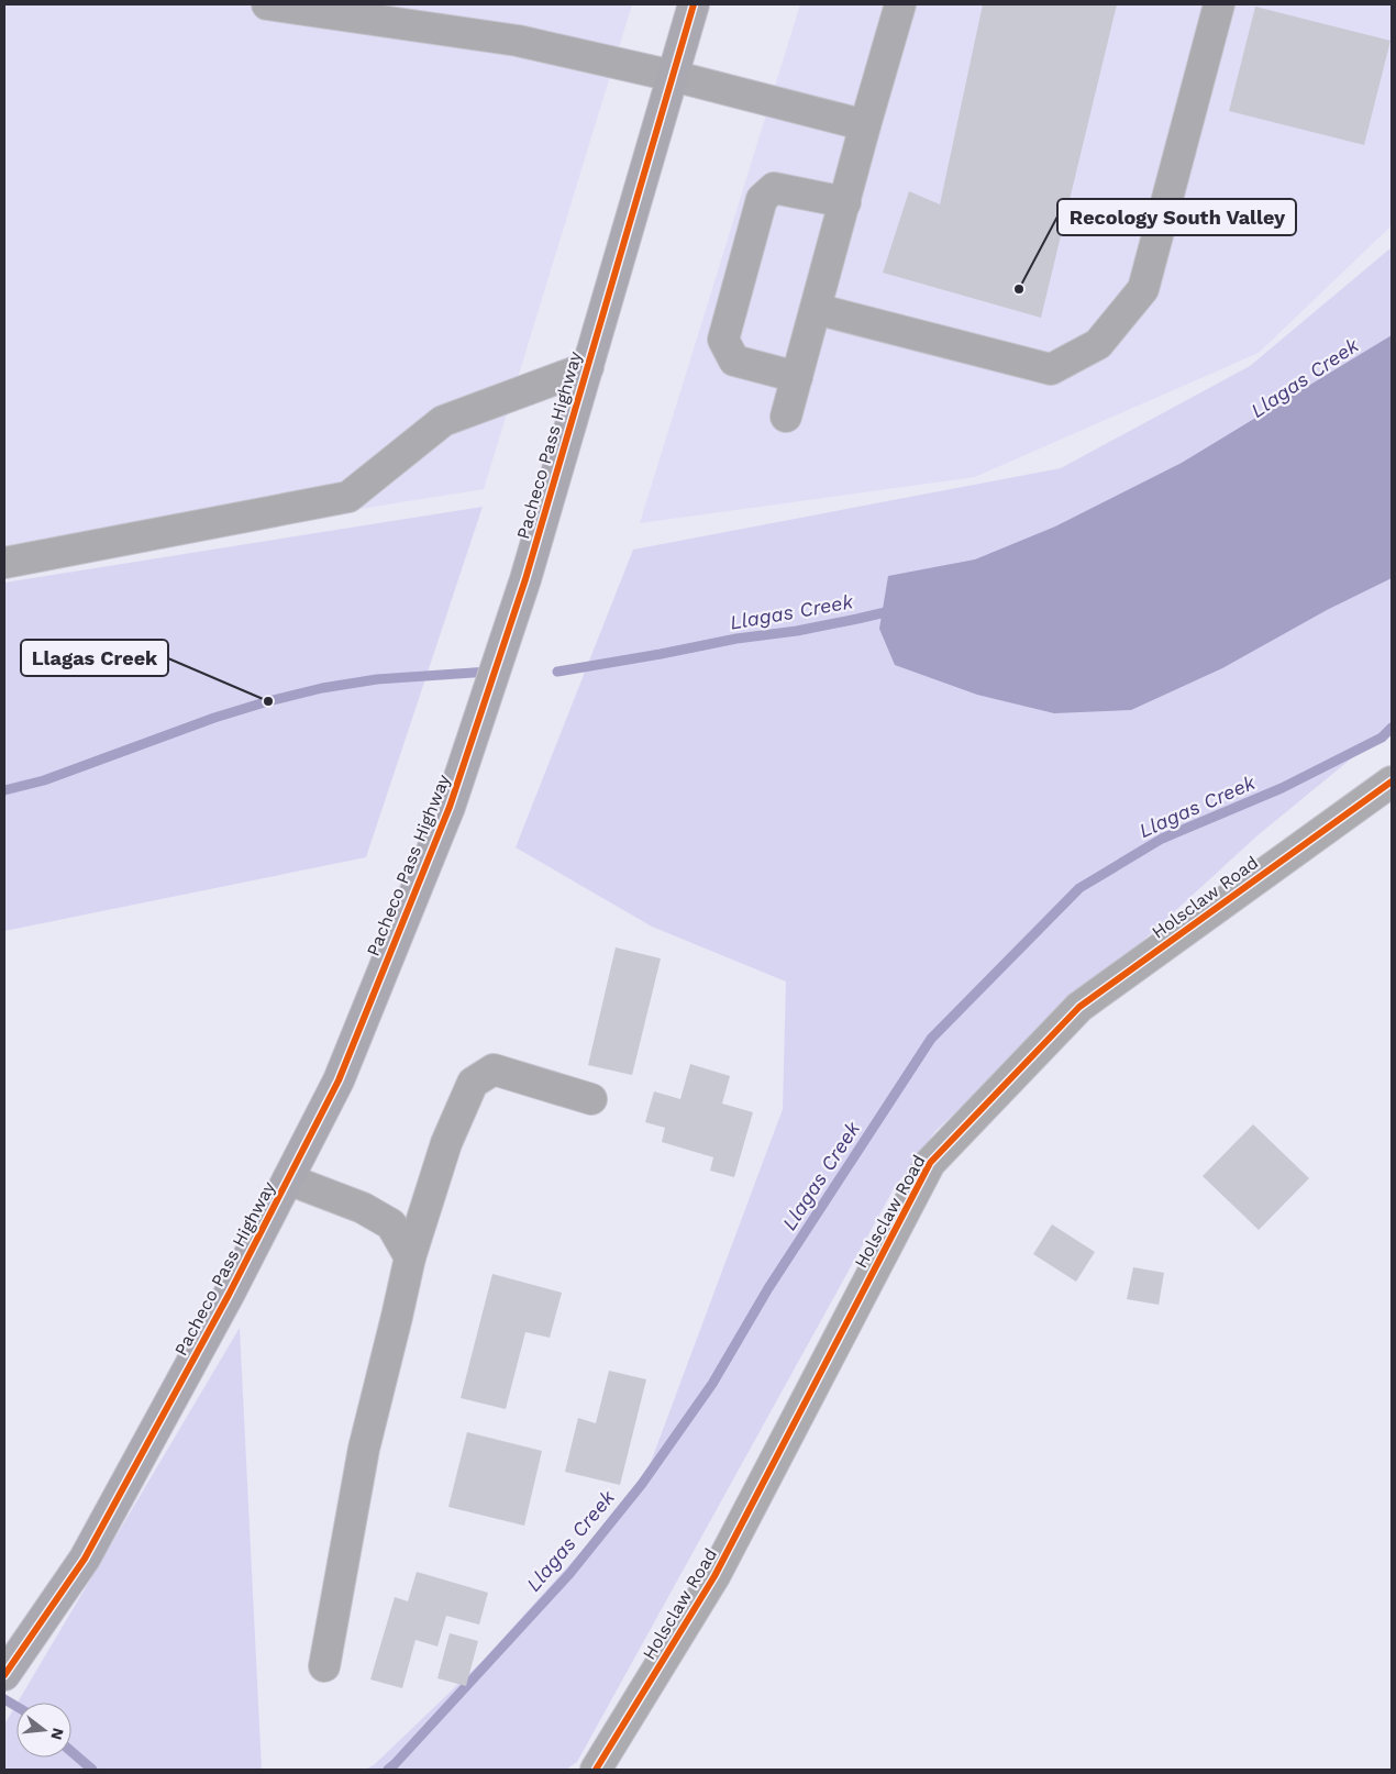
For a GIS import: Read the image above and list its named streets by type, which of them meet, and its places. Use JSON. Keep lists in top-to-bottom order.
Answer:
{
  "streets": {
    "highway": ["Pacheco Pass Highway"],
    "street": ["Holsclaw Road"]
  },
  "water": ["Llagas Creek"],
  "places": ["Recology South Valley", "Llagas Creek"],
  "north": "right"
}
